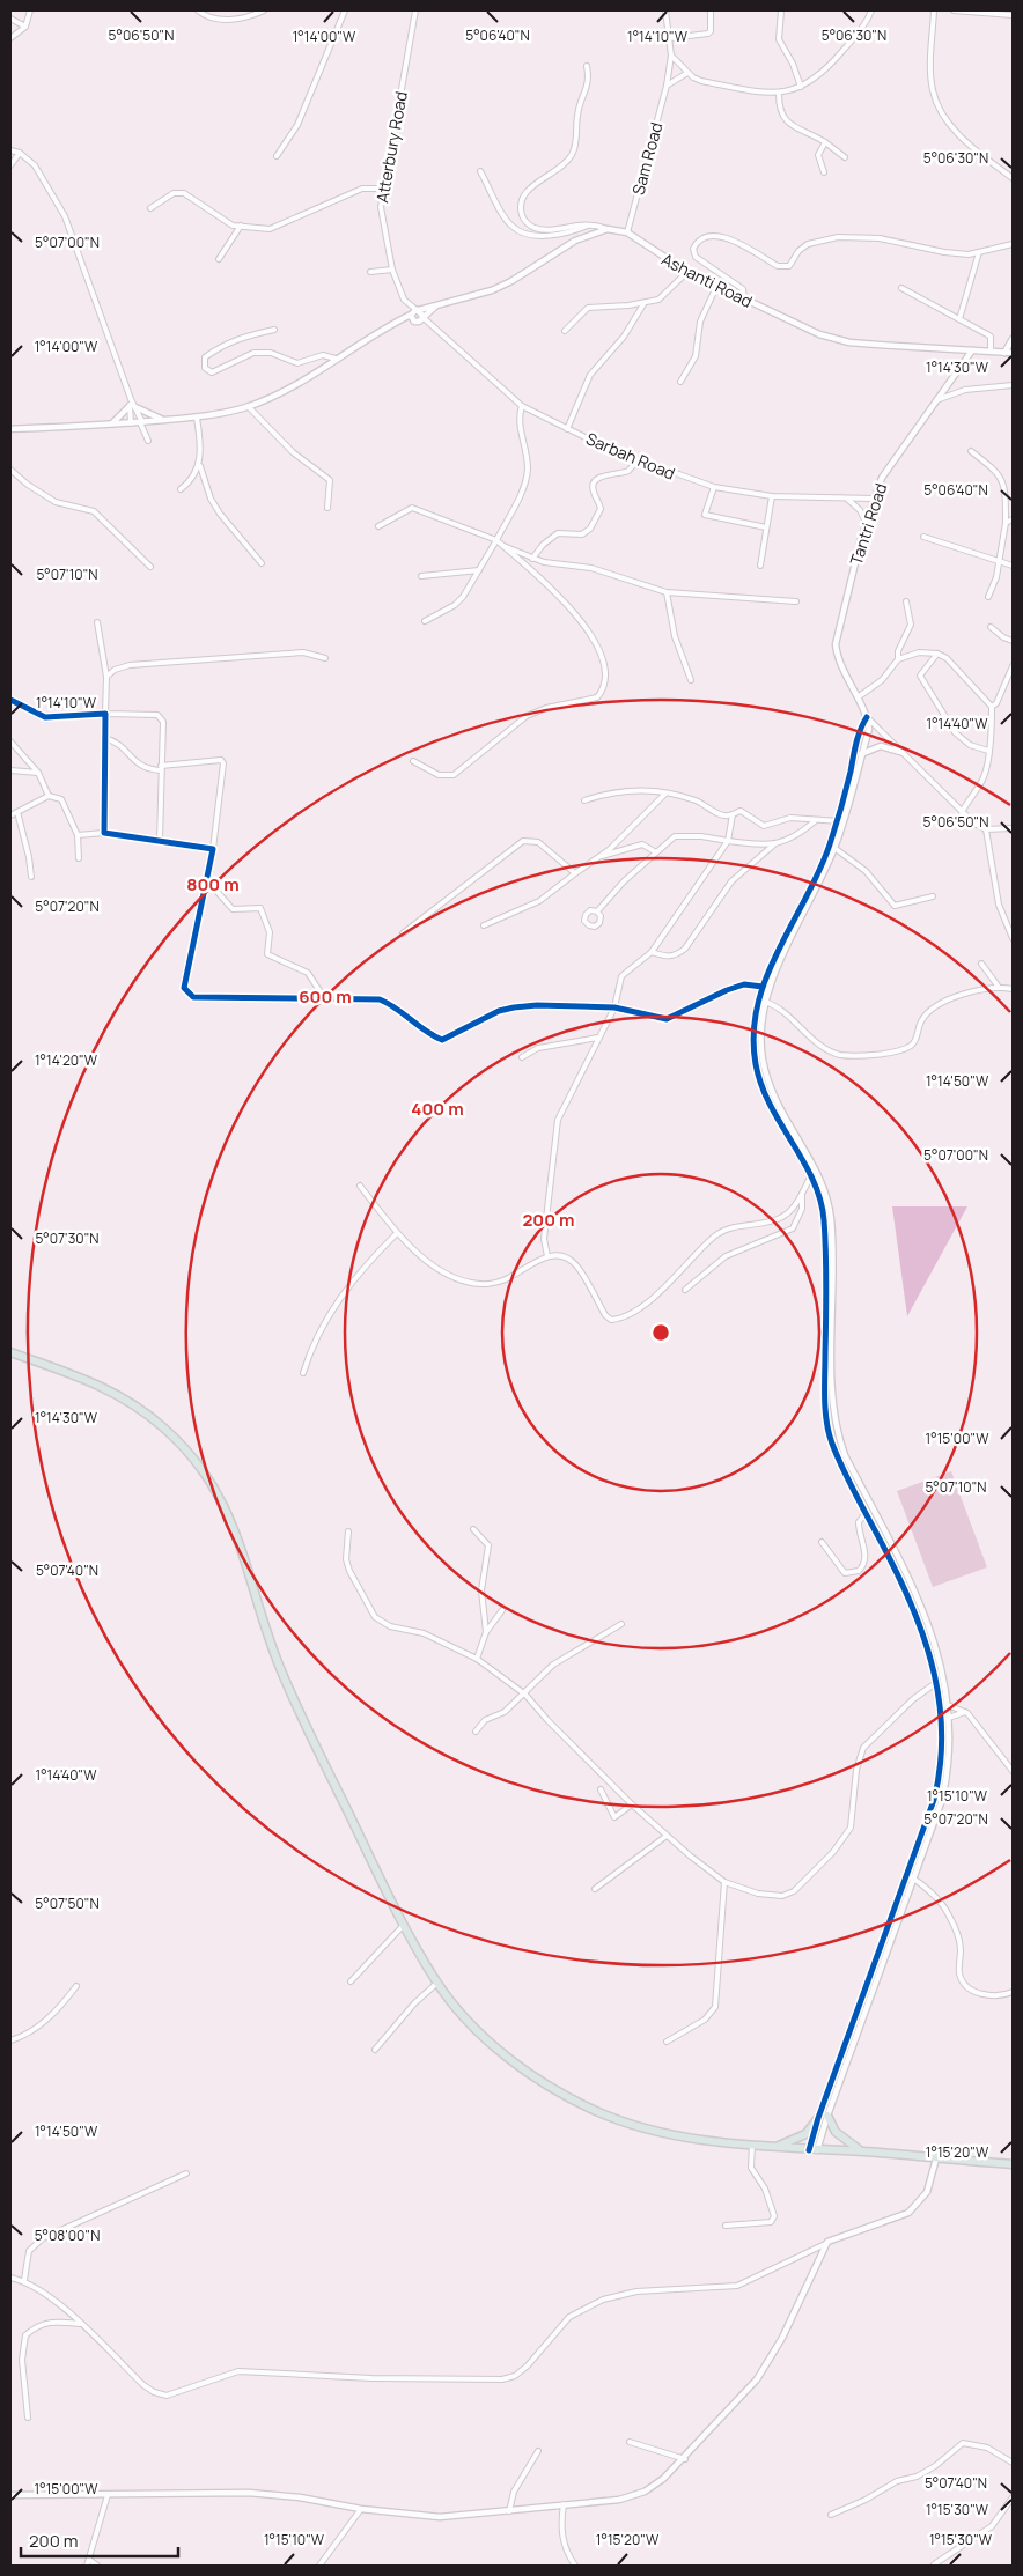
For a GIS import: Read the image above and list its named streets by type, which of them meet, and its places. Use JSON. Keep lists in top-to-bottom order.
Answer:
{
  "streets": {
    "street": [
      "Atterbury Road",
      "Sam Road",
      "Ashanti Road",
      "Sarbah Road",
      "Tantri Road"
    ]
  },
  "crossings": [
    ["Atterbury Road", "Ashanti Road"],
    ["Atterbury Road", "Sarbah Road"],
    ["Sam Road", "Ashanti Road"],
    ["Ashanti Road", "Tantri Road"],
    ["Sarbah Road", "Tantri Road"]
  ],
  "scale_bar": "200 m",
  "coordinates": [
    "5°06'50\"N",
    "5°06'40\"N",
    "5°06'30\"N",
    "1°14'00\"W",
    "1°14'10\"W",
    "5°07'00\"N",
    "1°14'30\"W",
    "5°07'10\"N",
    "1°14'40\"W",
    "5°07'20\"N",
    "1°14'20\"W",
    "1°14'50\"W",
    "5°07'30\"N",
    "1°15'00\"W",
    "5°07'40\"N",
    "1°15'10\"W",
    "5°07'50\"N",
    "1°15'20\"W",
    "5°08'00\"N",
    "1°15'30\"W"
  ],
  "rings": [
    "800 m",
    "600 m",
    "400 m",
    "200 m"
  ]
}
